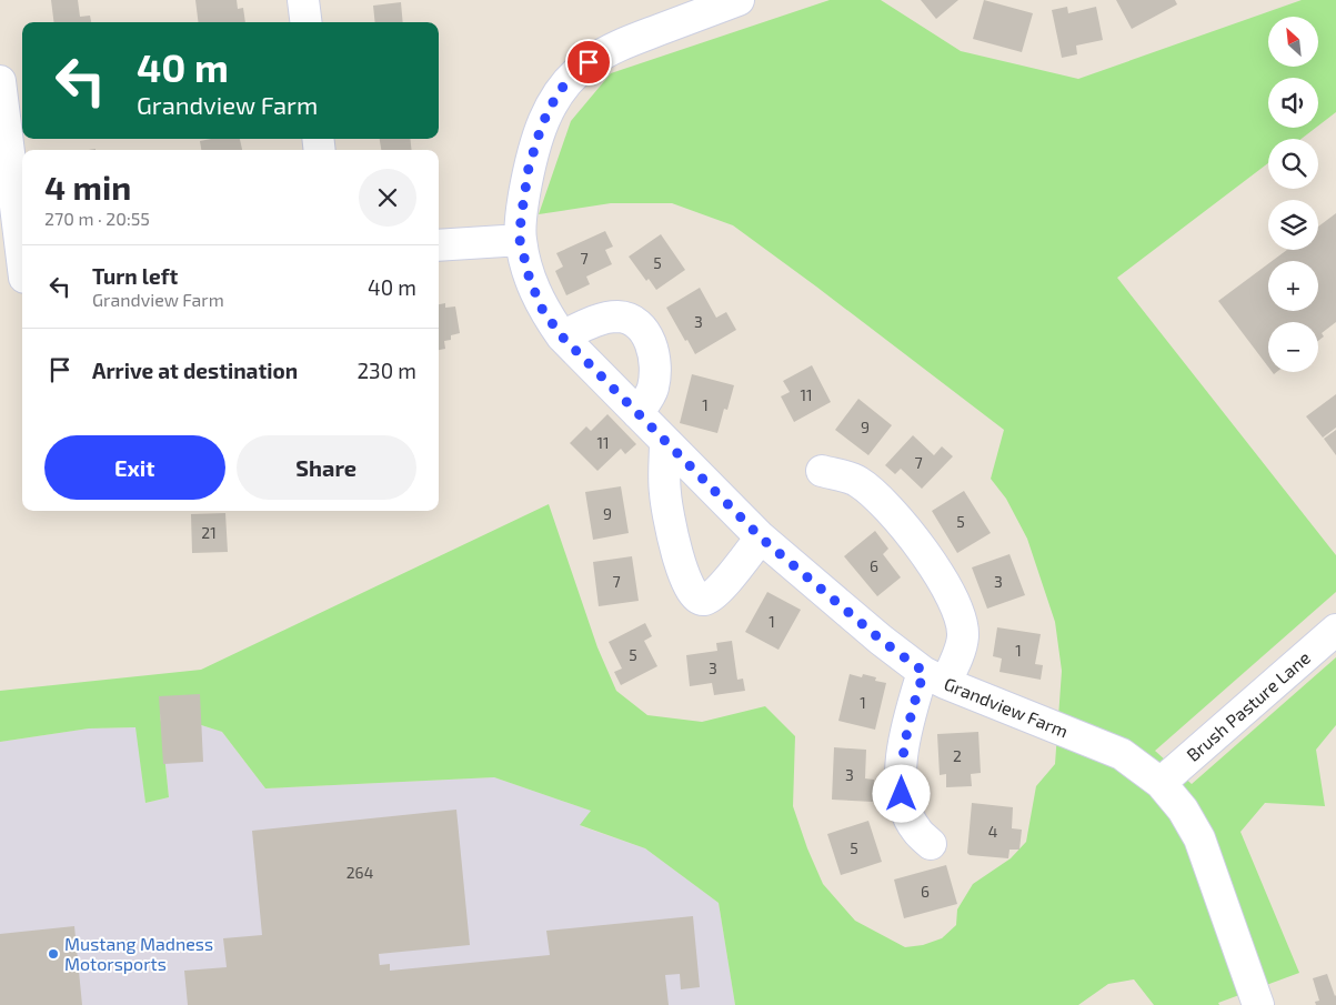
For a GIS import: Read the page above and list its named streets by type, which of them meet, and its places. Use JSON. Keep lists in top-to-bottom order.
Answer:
{
  "streets": {
    "street": ["Brush Pasture Lane", "Grandview Farm"]
  },
  "crossings": [
    ["Brush Pasture Lane", "Grandview Farm"]
  ],
  "places": ["Mustang Madness Motorsports"],
  "house_numbers": [
    "7",
    "5",
    "3",
    "11",
    "1",
    "9",
    "11",
    "7",
    "9",
    "5",
    "21",
    "6",
    "7",
    "3",
    "1",
    "1",
    "5",
    "3",
    "1",
    "2",
    "3",
    "4",
    "5",
    "264",
    "6"
  ],
  "north": "top left",
  "page": {
    "map_buttons": ["+", "−"],
    "turn": ["40 m", "Grandview Farm"],
    "heading": ["4 min", "270 m · 20:55"],
    "list": [
      {
        "name": "Turn left",
        "note": "Grandview Farm",
        "value": "40 m"
      },
      {
        "name": "Arrive at destination",
        "value": "230 m"
      }
    ],
    "buttons": ["Exit", "Share"]
  }
}
